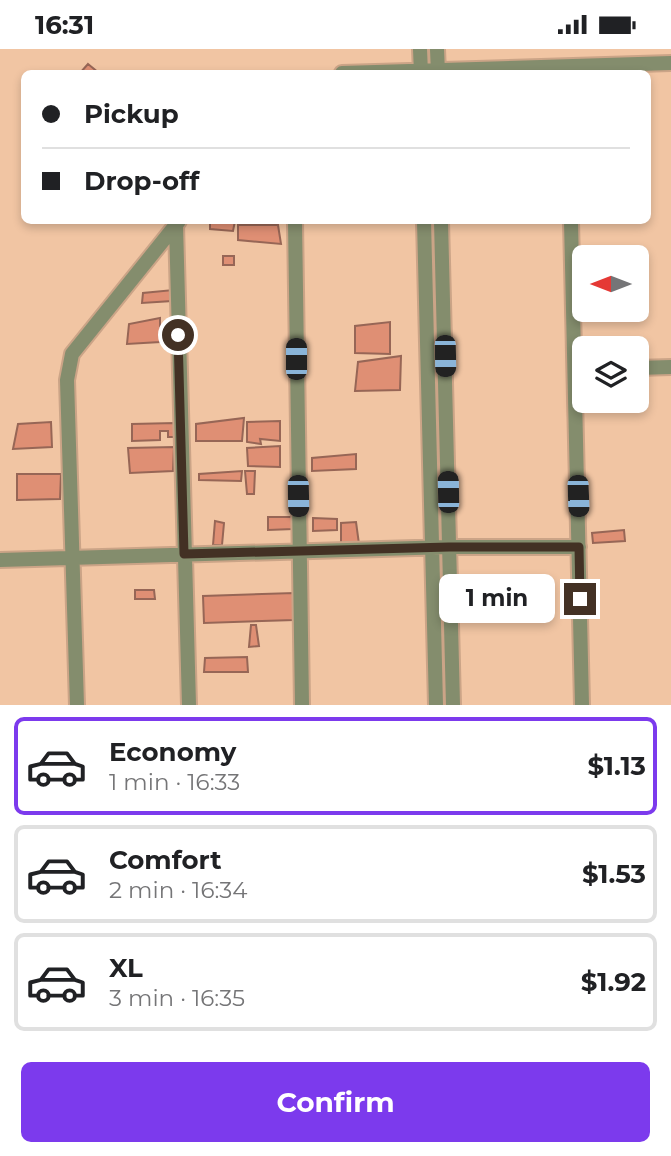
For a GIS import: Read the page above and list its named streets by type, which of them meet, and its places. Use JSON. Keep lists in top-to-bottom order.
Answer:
{
  "north": "left",
  "page": {
    "status": "16:31",
    "banner": ["Pickup", "Drop-off"],
    "bubble": "1 min",
    "list": [
      {
        "name": "Economy",
        "note": "1 min · 16:33",
        "value": "$1.13"
      },
      {
        "name": "Comfort",
        "note": "2 min · 16:34",
        "value": "$1.53"
      },
      {
        "name": "XL",
        "note": "3 min · 16:35",
        "value": "$1.92"
      }
    ],
    "buttons": "Confirm"
  }
}
